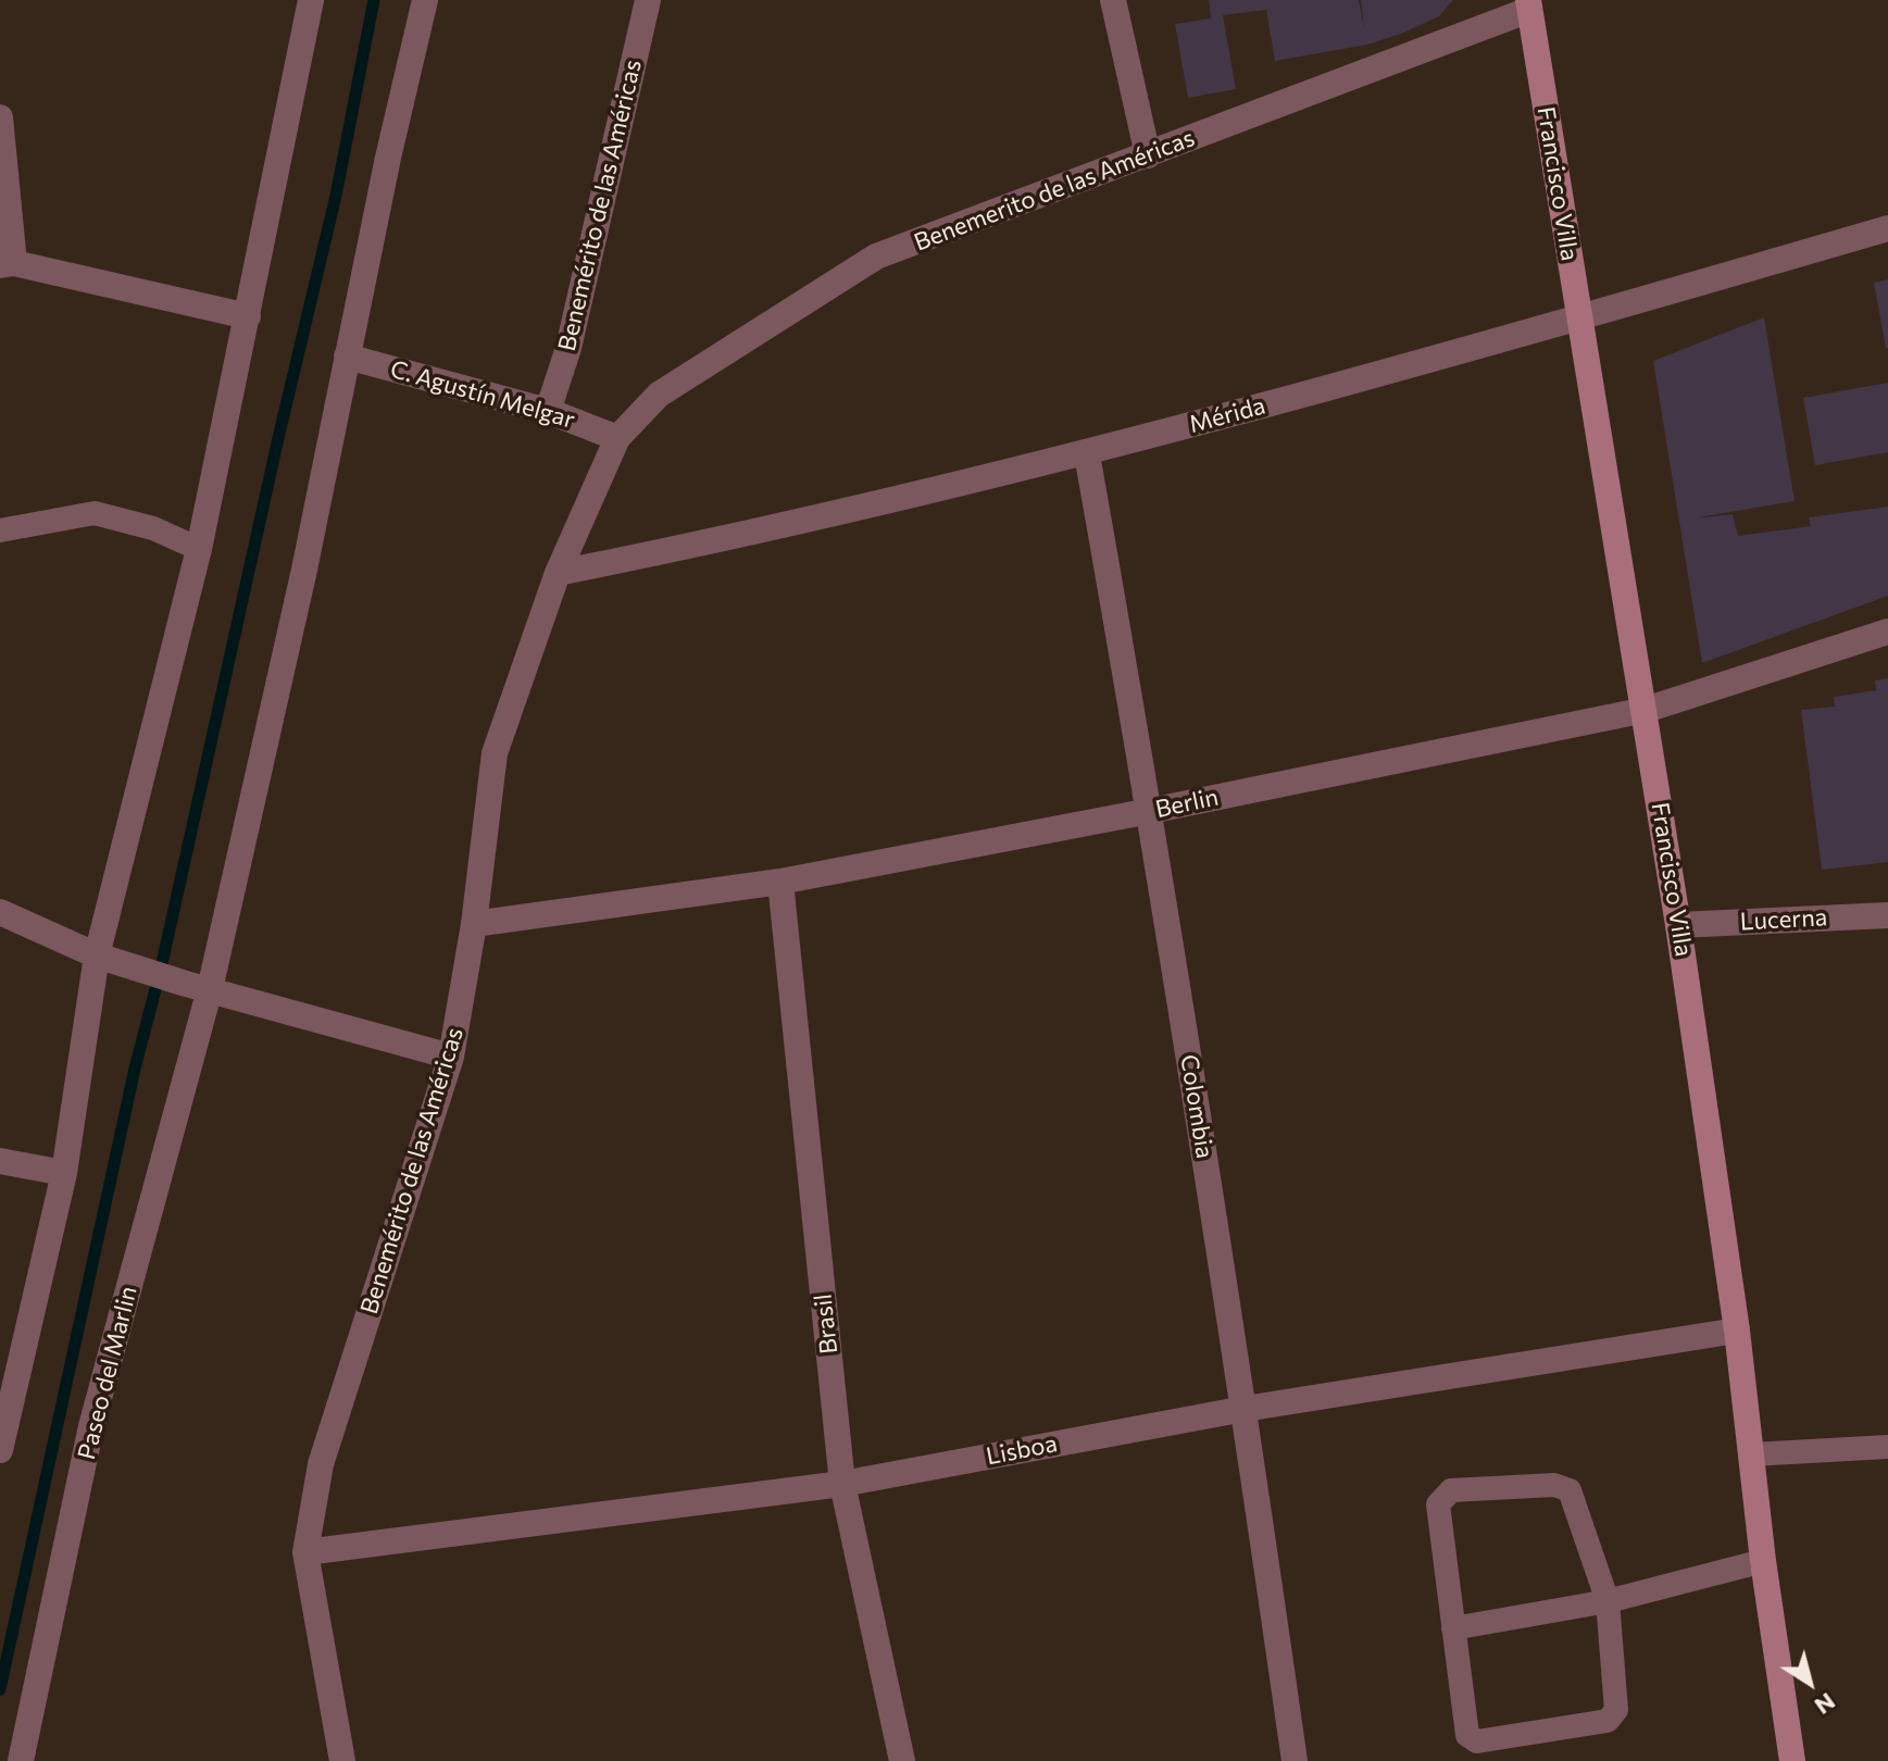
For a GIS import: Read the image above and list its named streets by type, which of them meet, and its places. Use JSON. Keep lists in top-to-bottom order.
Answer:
{
  "streets": {
    "street": [
      "Francisco Villa",
      "Benemerito de las Américas",
      "Benemérito de las Américas",
      "C. Agustín Melgar",
      "Mérida",
      "Berlin",
      "Lucerna",
      "Colombia",
      "Brasil",
      "Paseo del Marlin",
      "Lisboa"
    ]
  },
  "crossings": [
    ["Francisco Villa", "Benemerito de las Américas"],
    ["Francisco Villa", "Mérida"],
    ["Francisco Villa", "Berlin"],
    ["Francisco Villa", "Lucerna"],
    ["Francisco Villa", "Lisboa"],
    ["Benemerito de las Américas", "Benemérito de las Américas"],
    ["Benemerito de las Américas", "C. Agustín Melgar"],
    ["Benemérito de las Américas", "C. Agustín Melgar"],
    ["Benemérito de las Américas", "Mérida"],
    ["Benemérito de las Américas", "Berlin"],
    ["Benemérito de las Américas", "Lisboa"],
    ["C. Agustín Melgar", "Paseo del Marlin"],
    ["Mérida", "Colombia"],
    ["Berlin", "Colombia"],
    ["Berlin", "Brasil"],
    ["Colombia", "Lisboa"],
    ["Brasil", "Lisboa"]
  ],
  "north": "bottom right"
}
